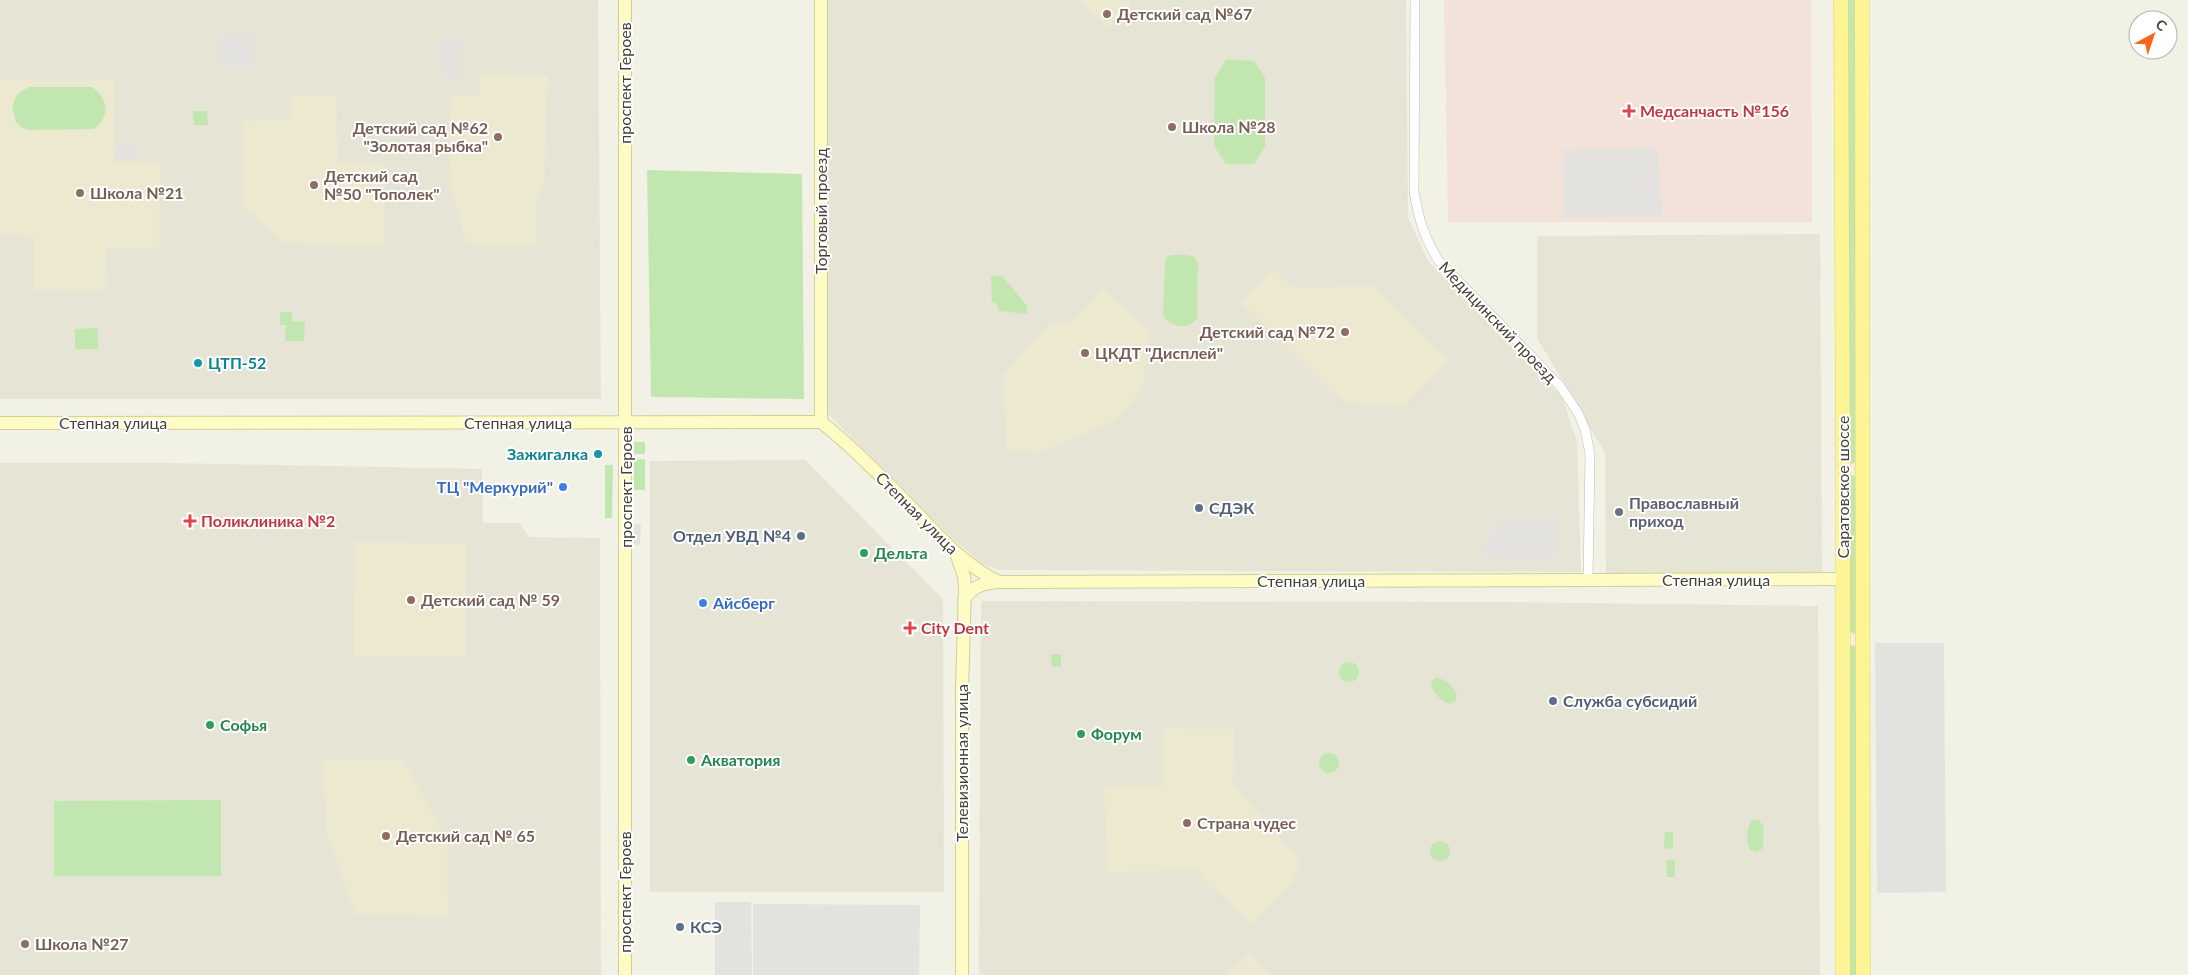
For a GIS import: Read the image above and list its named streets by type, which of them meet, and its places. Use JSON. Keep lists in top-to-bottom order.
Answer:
{
  "streets": {
    "main road": ["Саратовское шоссе"],
    "street": [
      "проспект Героев",
      "Торговый проезд",
      "Медицинский проезд",
      "Степная улица",
      "Телевизионная улица"
    ]
  },
  "crossings": [
    ["проспект Героев", "Степная улица"],
    ["Торговый проезд", "Степная улица"],
    ["Медицинский проезд", "Степная улица"],
    ["Степная улица", "Саратовское шоссе"],
    ["Степная улица", "Телевизионная улица"]
  ],
  "places": {
    "other": [
      "Детский сад №67",
      "Школа №28",
      "Детский сад №62 \"Золотая рыбка\"",
      "Детский сад №50 \"Тополек\"",
      "Школа №21",
      "Детский сад №72",
      "ЦКДТ \"Дисплей\"",
      "ЦТП-52",
      "Зажигалка",
      "ТЦ \"Меркурий\"",
      "СДЭК",
      "Православный приход",
      "Отдел УВД №4",
      "Дельта",
      "Детский сад № 59",
      "Айсберг",
      "Служба субсидий",
      "Софья",
      "Форум",
      "Акватория",
      "Страна чудес",
      "Детский сад № 65",
      "КСЭ",
      "Школа №27"
    ],
    "health": ["Медсанчасть №156", "Поликлиника №2", "City Dent"]
  },
  "north": "top right"
}
